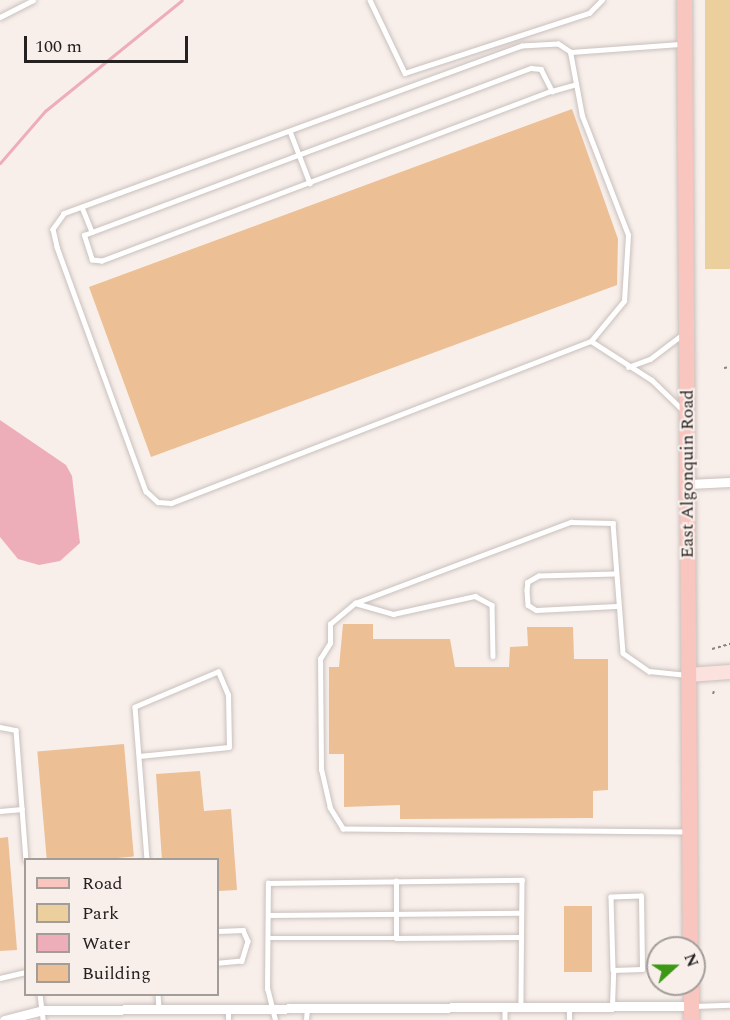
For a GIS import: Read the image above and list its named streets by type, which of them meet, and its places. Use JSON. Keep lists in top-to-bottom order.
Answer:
{
  "streets": {
    "main road": ["East Algonquin Road"]
  },
  "legend": [
    "Road",
    "Park",
    "Water",
    "Building"
  ],
  "scale_bar": "100 m",
  "north": "right"
}
